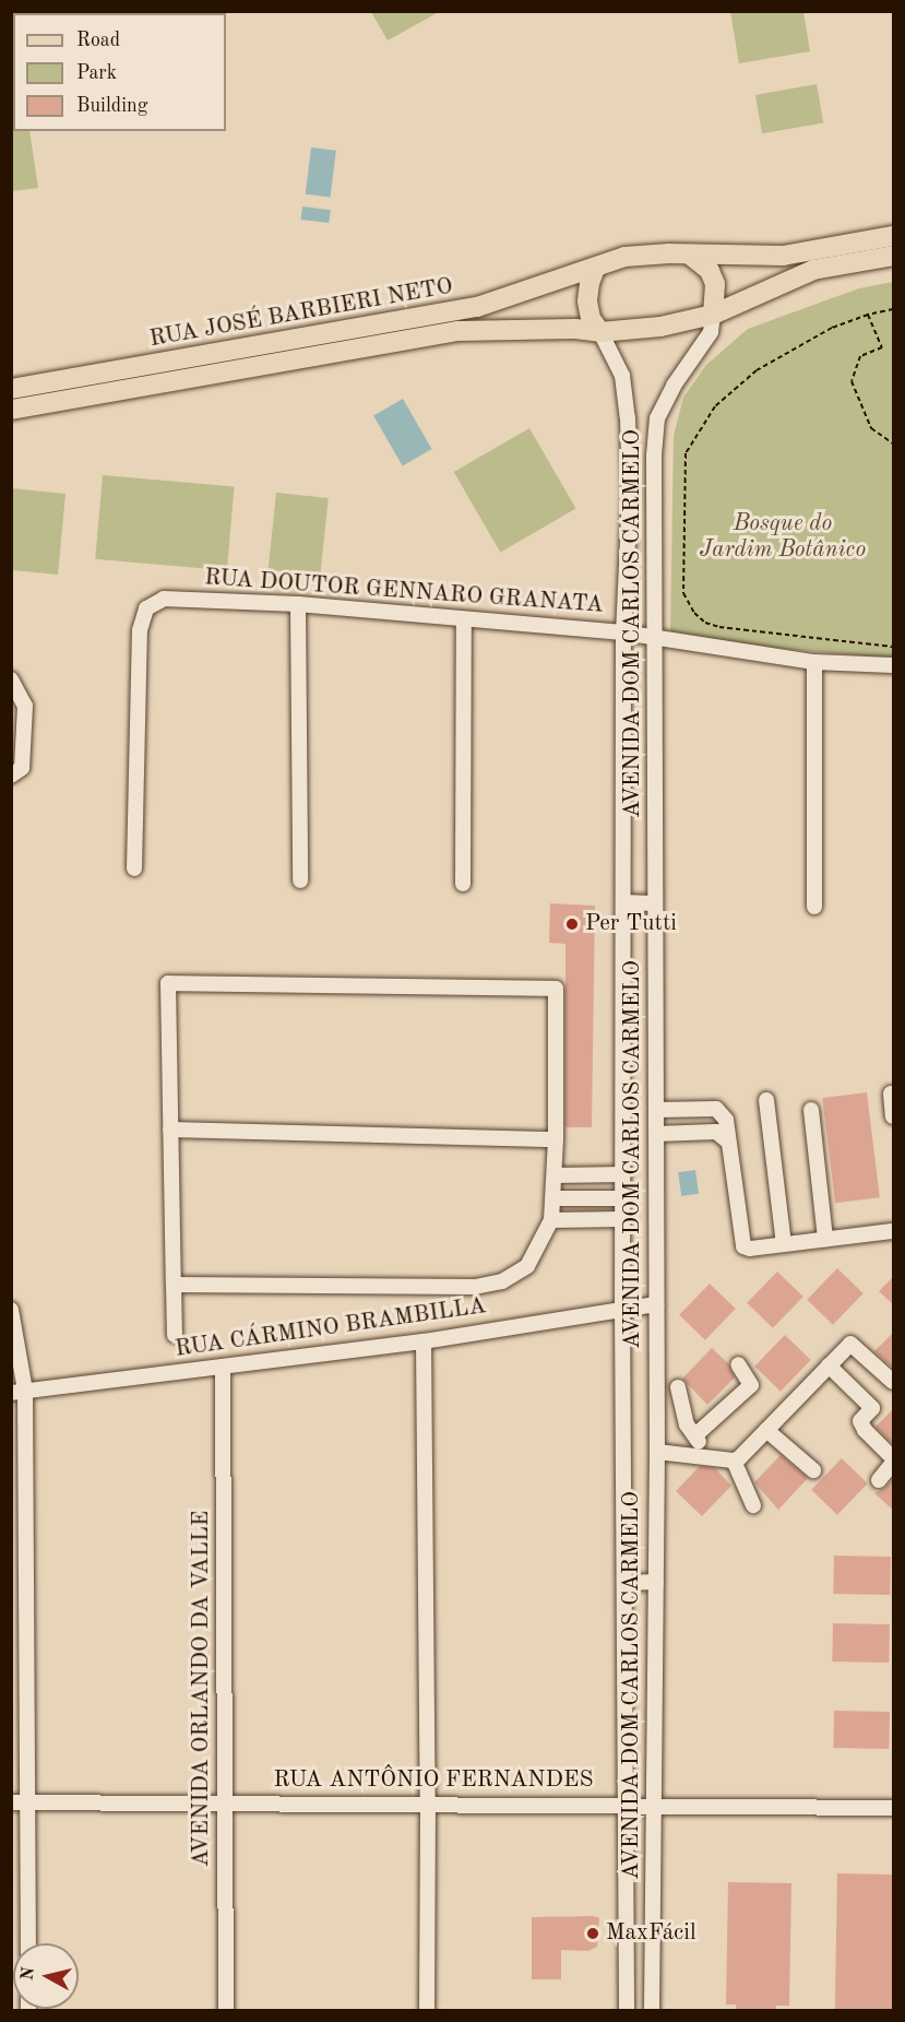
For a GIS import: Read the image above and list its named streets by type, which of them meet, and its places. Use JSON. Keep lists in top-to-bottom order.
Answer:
{
  "streets": {
    "main road": ["RUA JOSÉ BARBIERI NETO"],
    "street": [
      "RUA DOUTOR GENNARO GRANATA",
      "AVENIDA DOM CARLOS CARMELO",
      "RUA CÁRMINO BRAMBILLA",
      "AVENIDA ORLANDO DA VALLE",
      "RUA ANTÔNIO FERNANDES"
    ]
  },
  "crossings": [
    ["RUA JOSÉ BARBIERI NETO", "AVENIDA DOM CARLOS CARMELO"],
    ["RUA DOUTOR GENNARO GRANATA", "AVENIDA DOM CARLOS CARMELO"],
    ["AVENIDA DOM CARLOS CARMELO", "RUA CÁRMINO BRAMBILLA"],
    ["AVENIDA DOM CARLOS CARMELO", "RUA ANTÔNIO FERNANDES"],
    ["RUA CÁRMINO BRAMBILLA", "AVENIDA ORLANDO DA VALLE"],
    ["AVENIDA ORLANDO DA VALLE", "RUA ANTÔNIO FERNANDES"]
  ],
  "parks": ["Bosque do Jardim Botânico"],
  "places": ["Per Tutti", "MaxFácil"],
  "legend": ["Road", "Park", "Building"],
  "north": "left"
}
